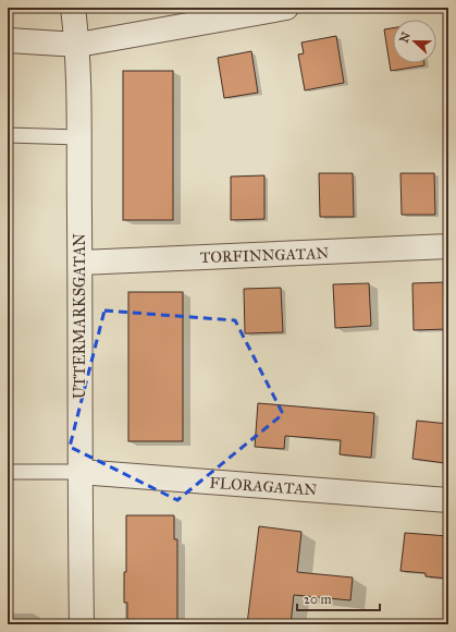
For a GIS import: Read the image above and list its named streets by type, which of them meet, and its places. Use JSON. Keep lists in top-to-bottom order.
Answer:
{
  "streets": {
    "street": ["TORFINNGATAN", "UTTERMARKSGATAN", "FLORAGATAN"]
  },
  "crossings": [
    ["TORFINNGATAN", "UTTERMARKSGATAN"],
    ["UTTERMARKSGATAN", "FLORAGATAN"]
  ],
  "scale_bar": "20 m",
  "north": "left"
}
